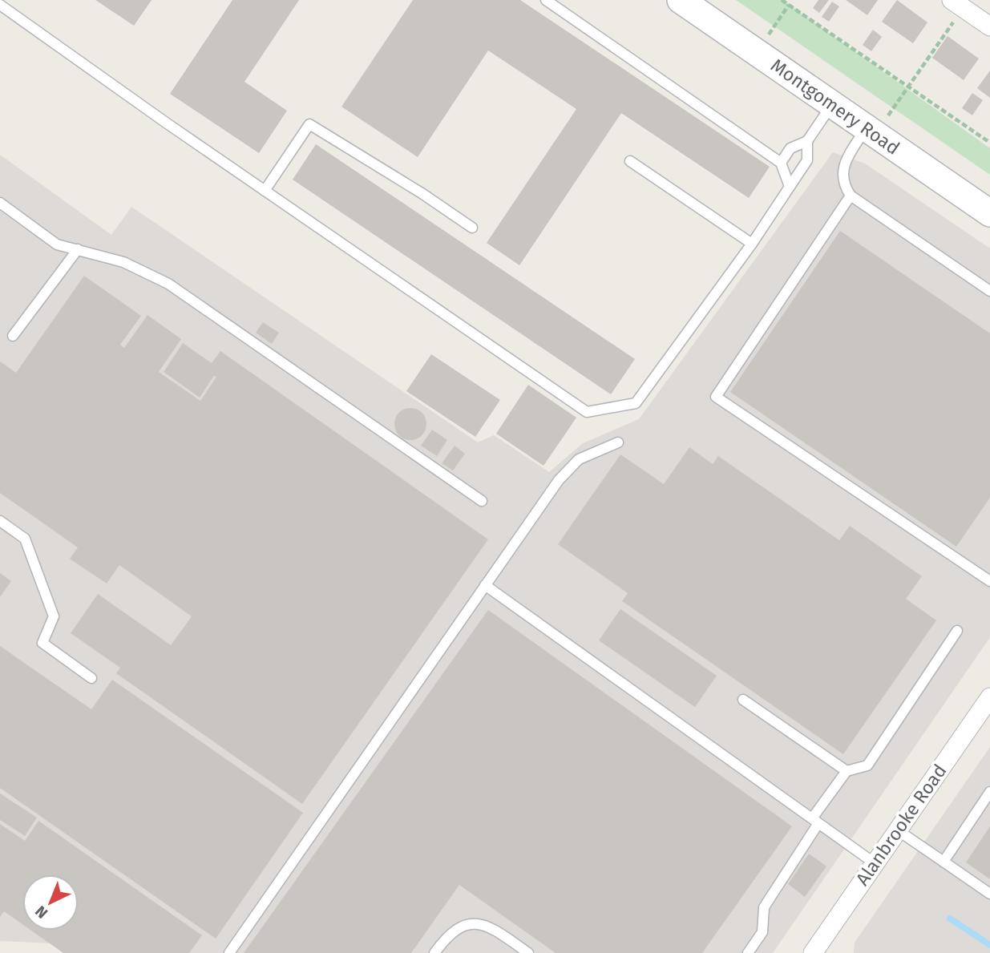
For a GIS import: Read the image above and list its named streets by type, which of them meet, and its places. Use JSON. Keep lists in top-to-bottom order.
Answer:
{
  "streets": {
    "street": ["Montgomery Road", "Alanbrooke Road"]
  },
  "north": "bottom left"
}
